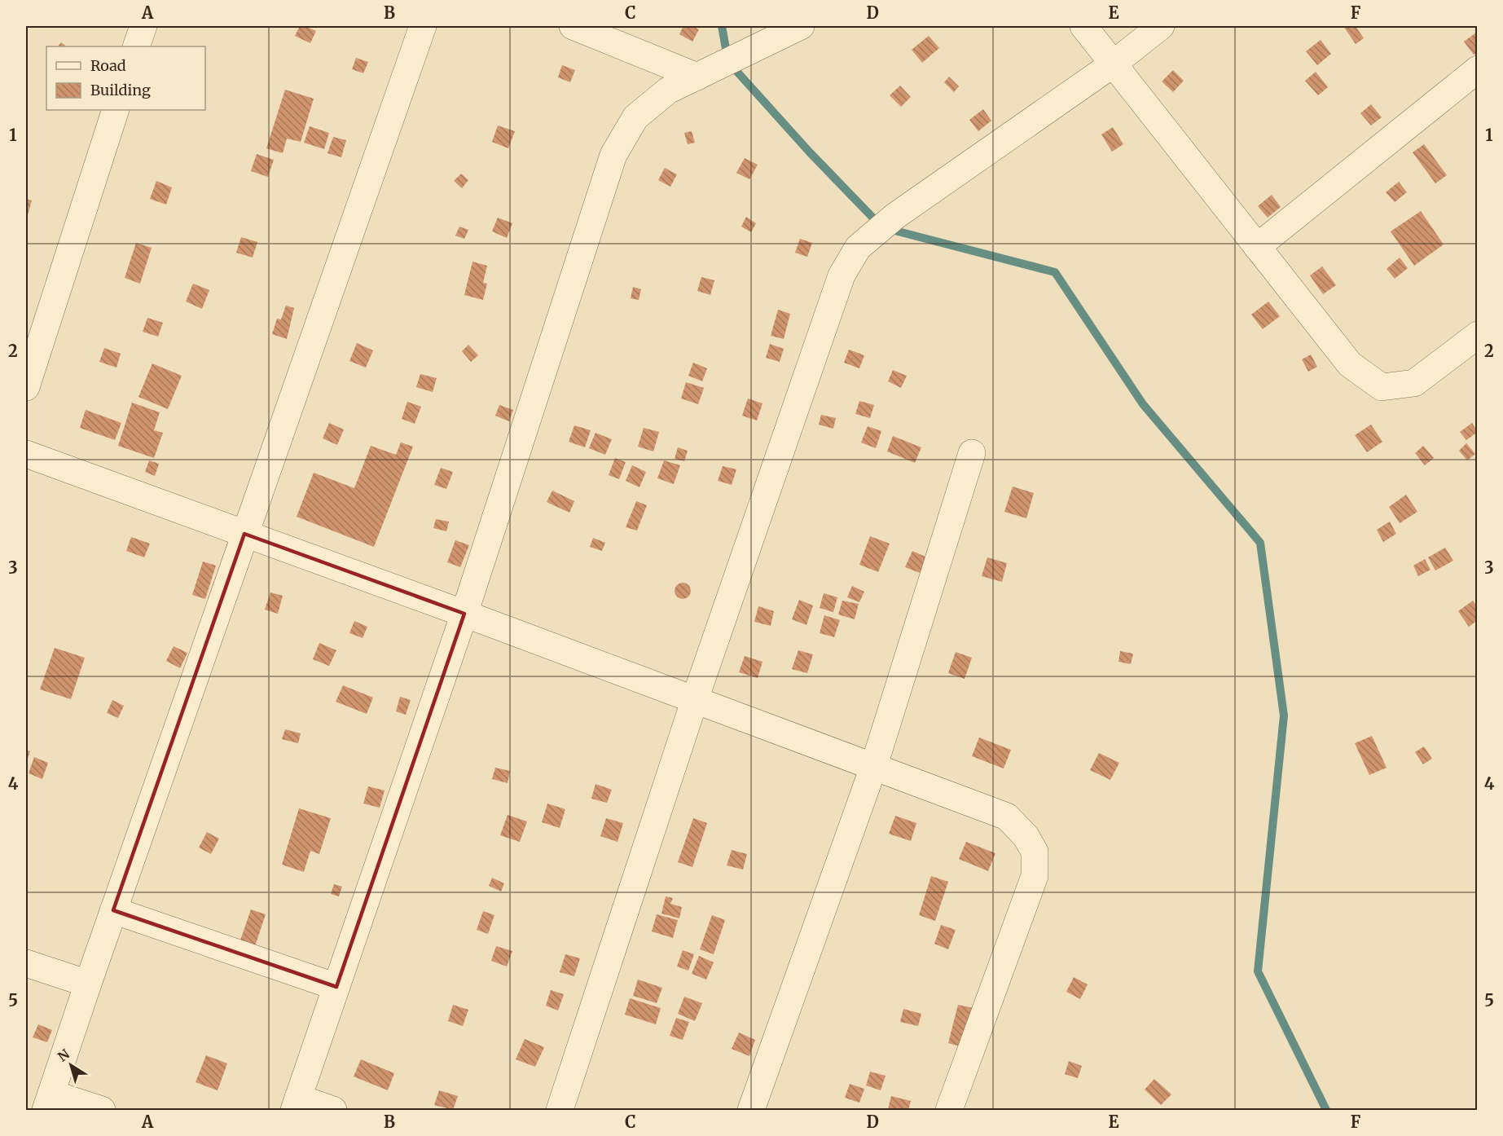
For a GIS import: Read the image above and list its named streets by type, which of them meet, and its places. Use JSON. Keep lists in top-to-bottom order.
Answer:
{
  "legend": ["Road", "Building"],
  "north": "top left",
  "grid": {
    "columns": [
      "A",
      "B",
      "C",
      "D",
      "E",
      "F"
    ],
    "rows": [
      "1",
      "2",
      "3",
      "4",
      "5"
    ]
  }
}
